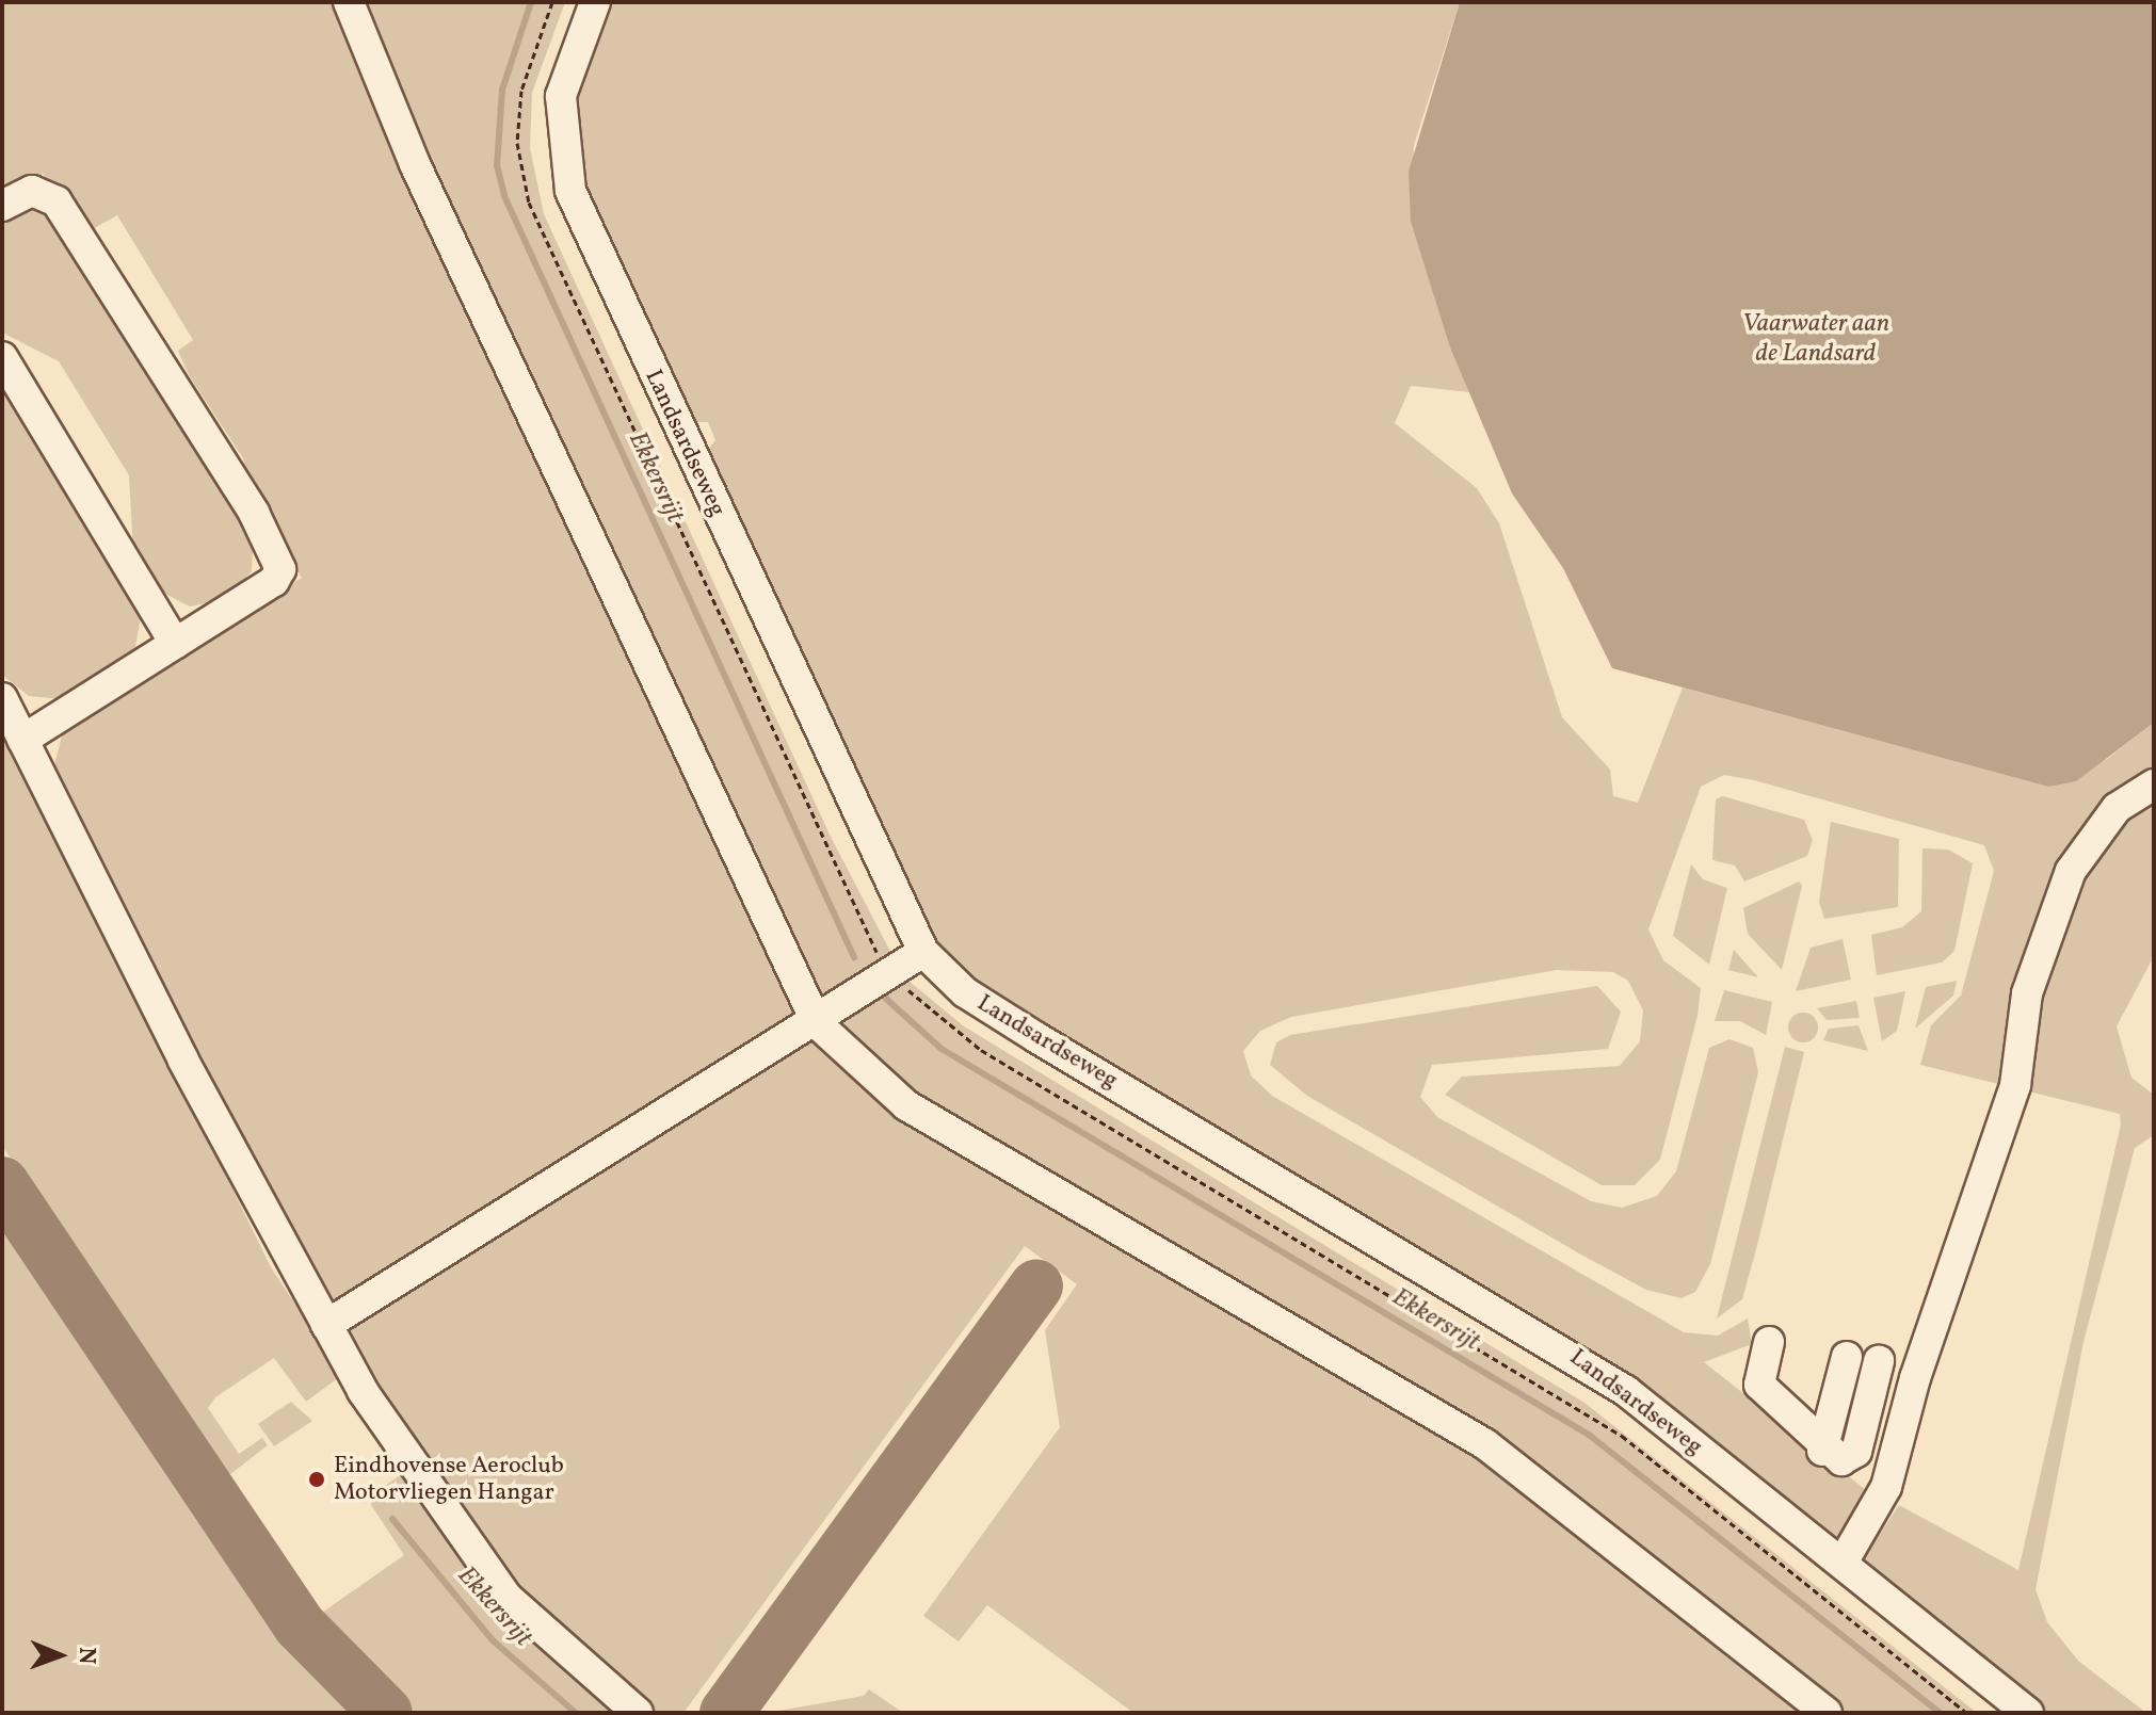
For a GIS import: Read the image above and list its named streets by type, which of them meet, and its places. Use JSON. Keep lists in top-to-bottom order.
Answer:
{
  "streets": {
    "street": ["Landsardseweg"]
  },
  "water": ["Vaarwater aan de Landsard", "Ekkersrijt"],
  "places": ["Eindhovense Aeroclub Motorvliegen Hangar"],
  "north": "right"
}
